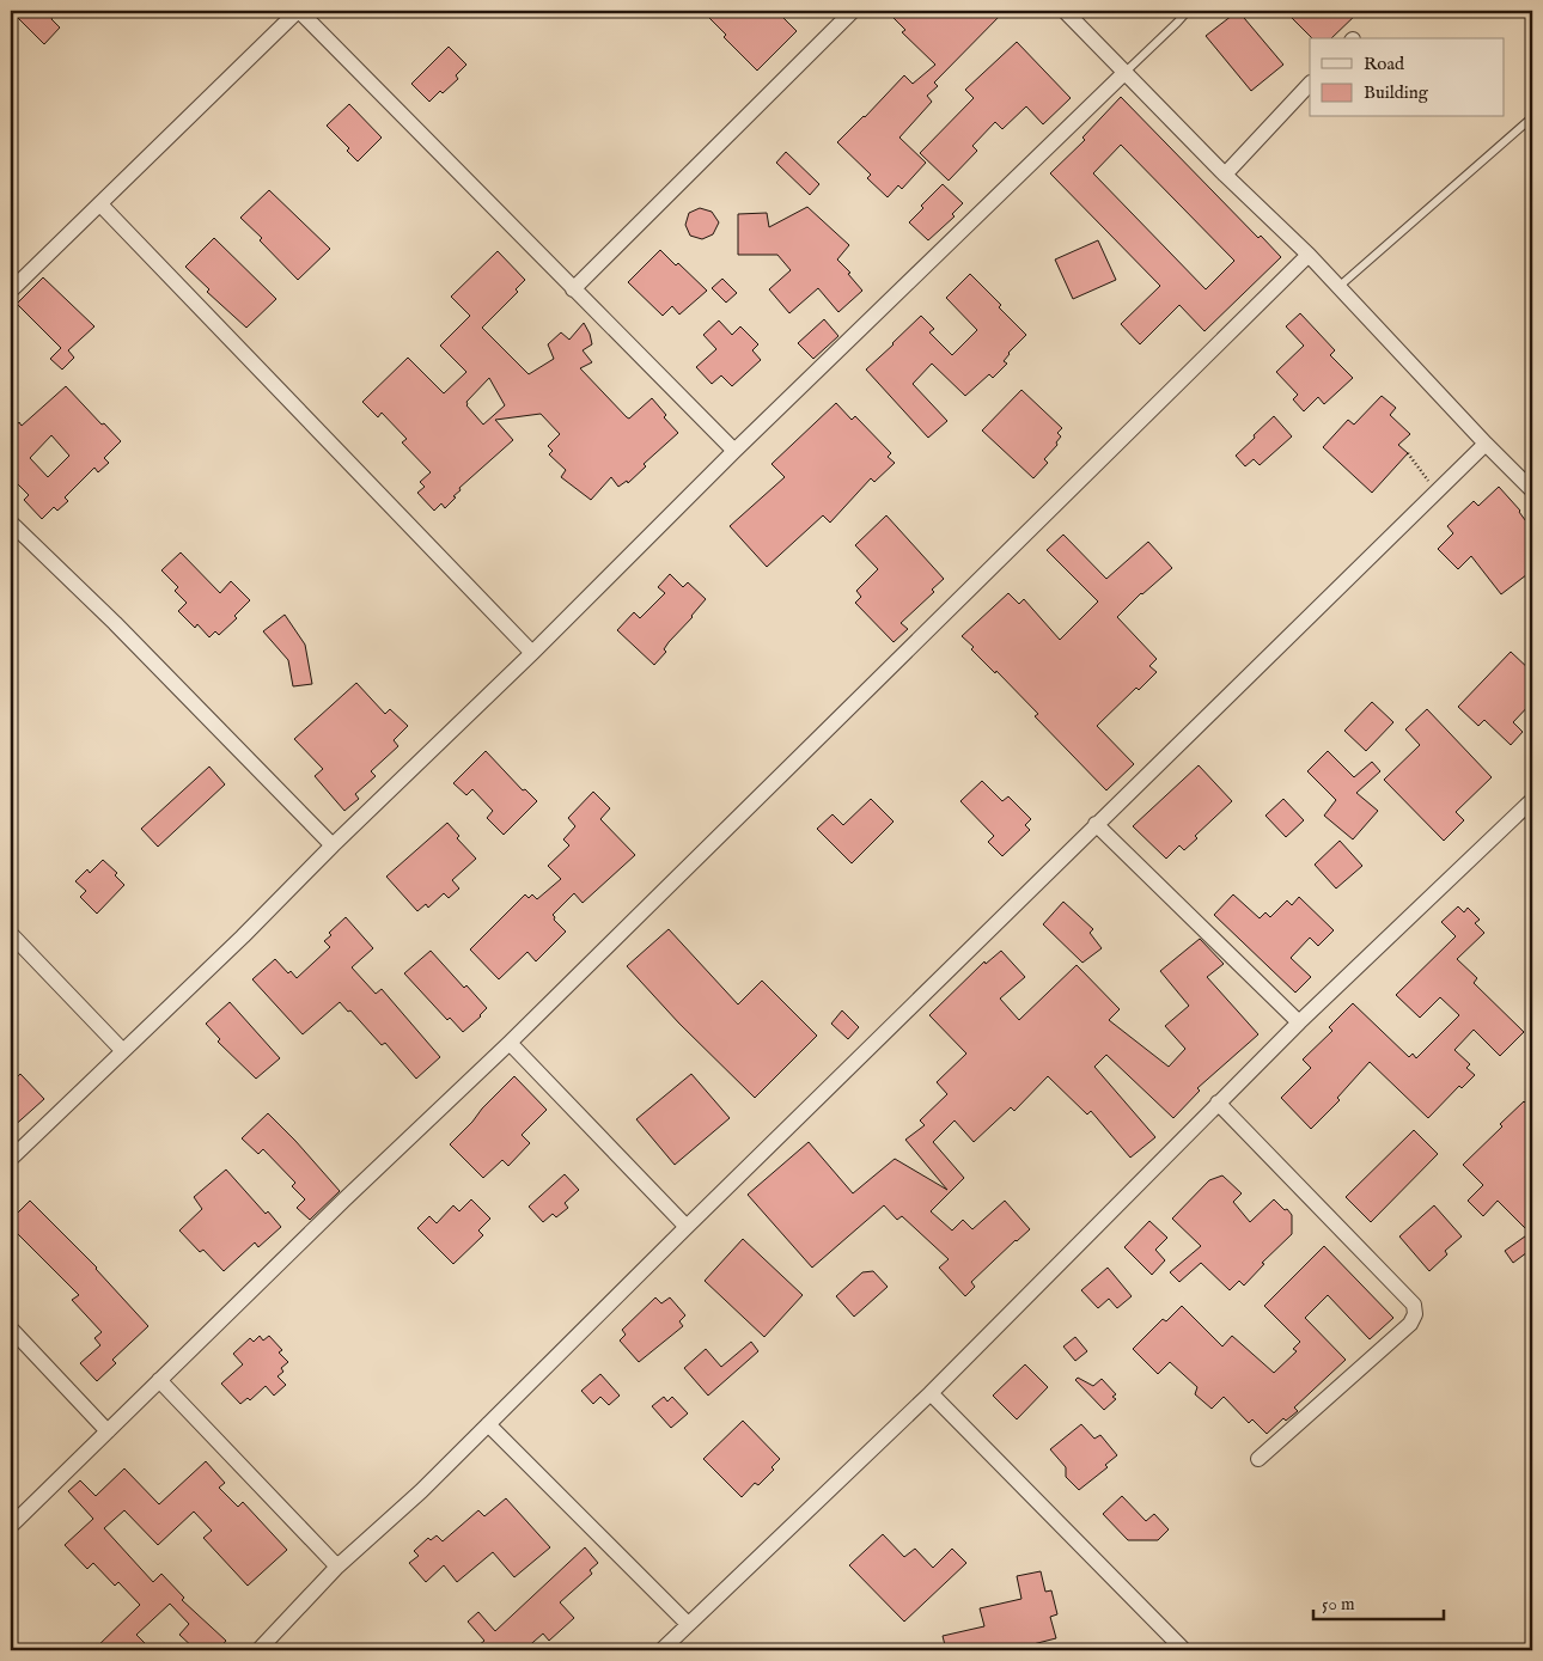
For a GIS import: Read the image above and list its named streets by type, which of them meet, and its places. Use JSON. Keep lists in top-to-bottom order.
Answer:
{
  "legend": ["Road", "Building"],
  "scale_bar": "50 m"
}
